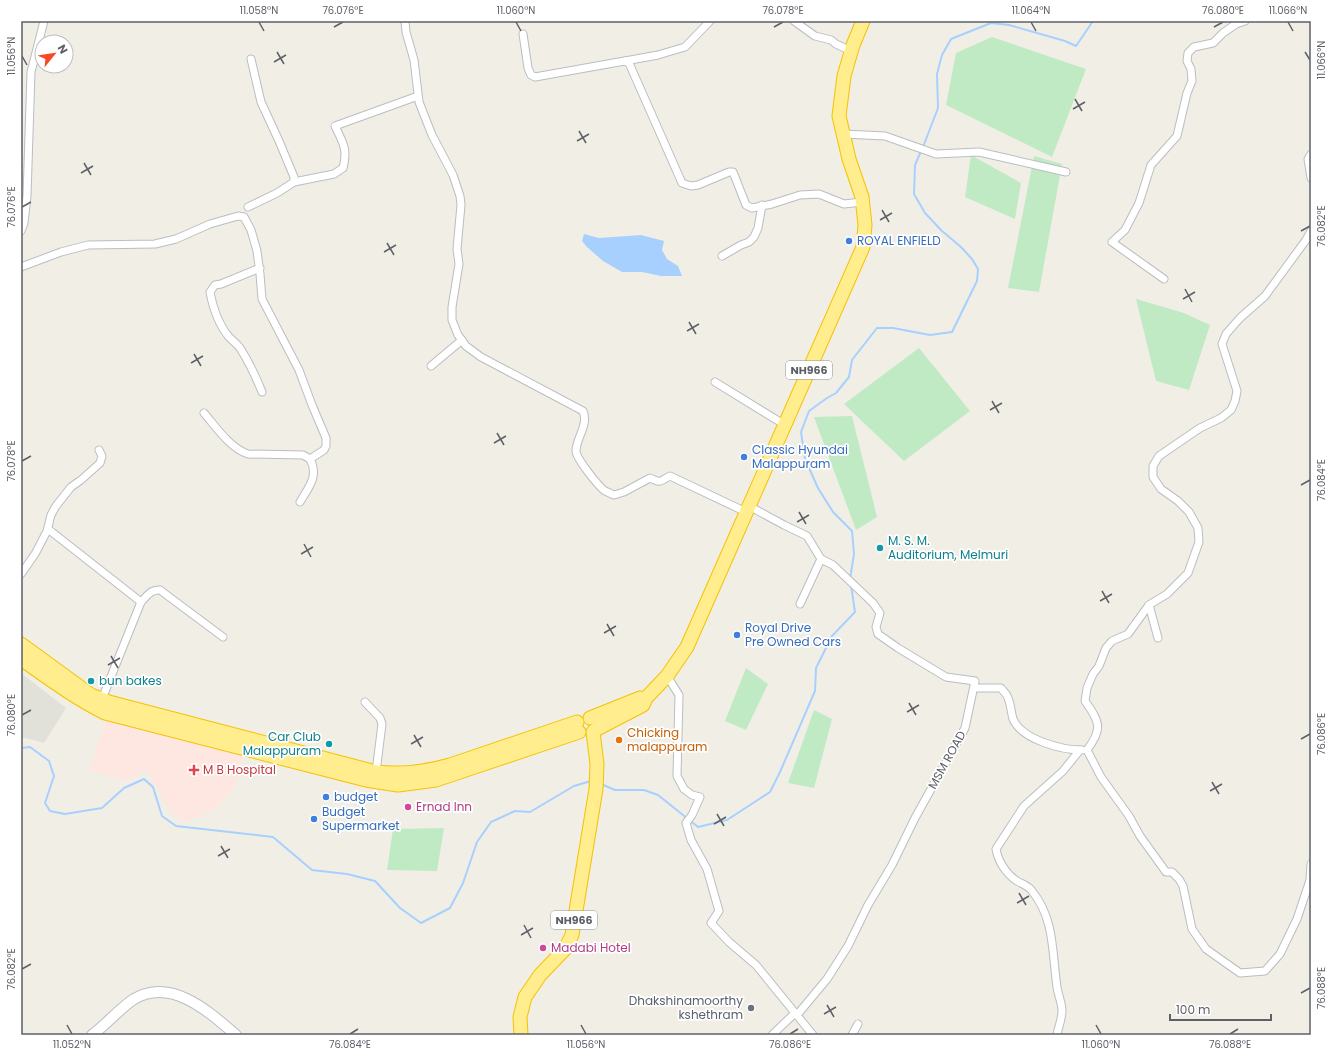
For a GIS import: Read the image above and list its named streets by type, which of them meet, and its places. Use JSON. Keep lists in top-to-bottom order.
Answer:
{
  "streets": {
    "highway": ["NH966"],
    "street": ["MSM ROAD"]
  },
  "places": {
    "other": [
      "ROYAL ENFIELD",
      "Classic Hyundai Malappuram",
      "M. S. M. Auditorium, Melmuri",
      "Royal Drive Pre Owned Cars",
      "bun bakes",
      "Chicking malappuram",
      "Car Club Malappuram",
      "budget",
      "Ernad Inn",
      "Budget Supermarket",
      "Madabi Hotel",
      "Dhakshinamoorthy kshethram"
    ],
    "health": ["M B Hospital"]
  },
  "scale_bar": "100 m",
  "north": "top right",
  "coordinates": [
    "11.058°N",
    "76.076°E",
    "11.060°N",
    "76.078°E",
    "11.064°N",
    "76.080°E",
    "11.066°N",
    "11.056°N",
    "76.082°E",
    "76.084°E",
    "76.086°E",
    "76.088°E",
    "11.052°N"
  ]
}
